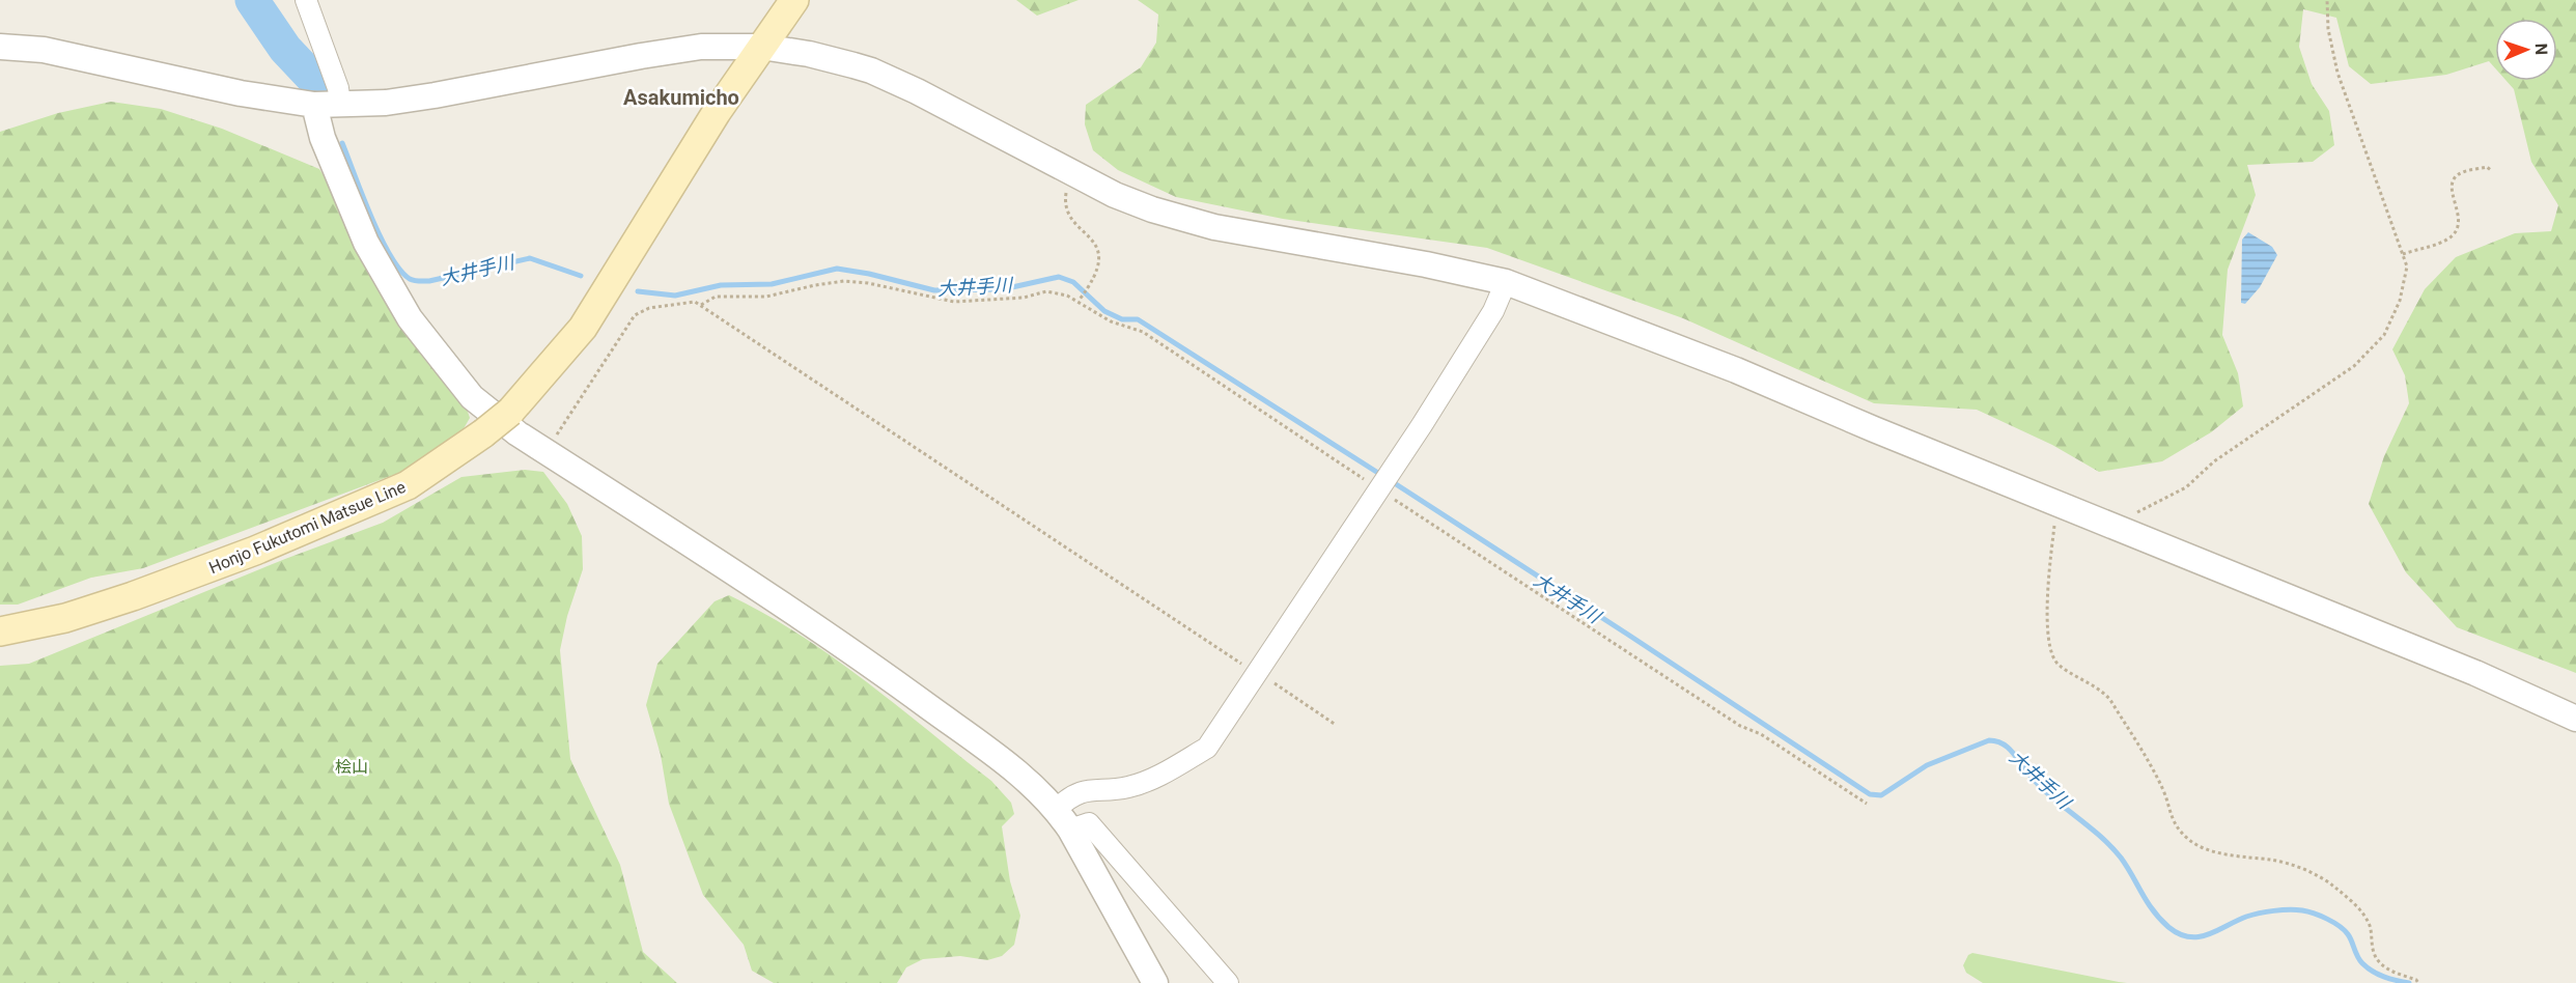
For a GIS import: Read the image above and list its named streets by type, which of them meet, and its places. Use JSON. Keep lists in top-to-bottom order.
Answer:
{
  "streets": {
    "main road": ["Honjo Fukutomi Matsue Line"]
  },
  "districts": ["Asakumicho"],
  "water": ["大井手川"],
  "parks": ["桧山"],
  "north": "right"
}
